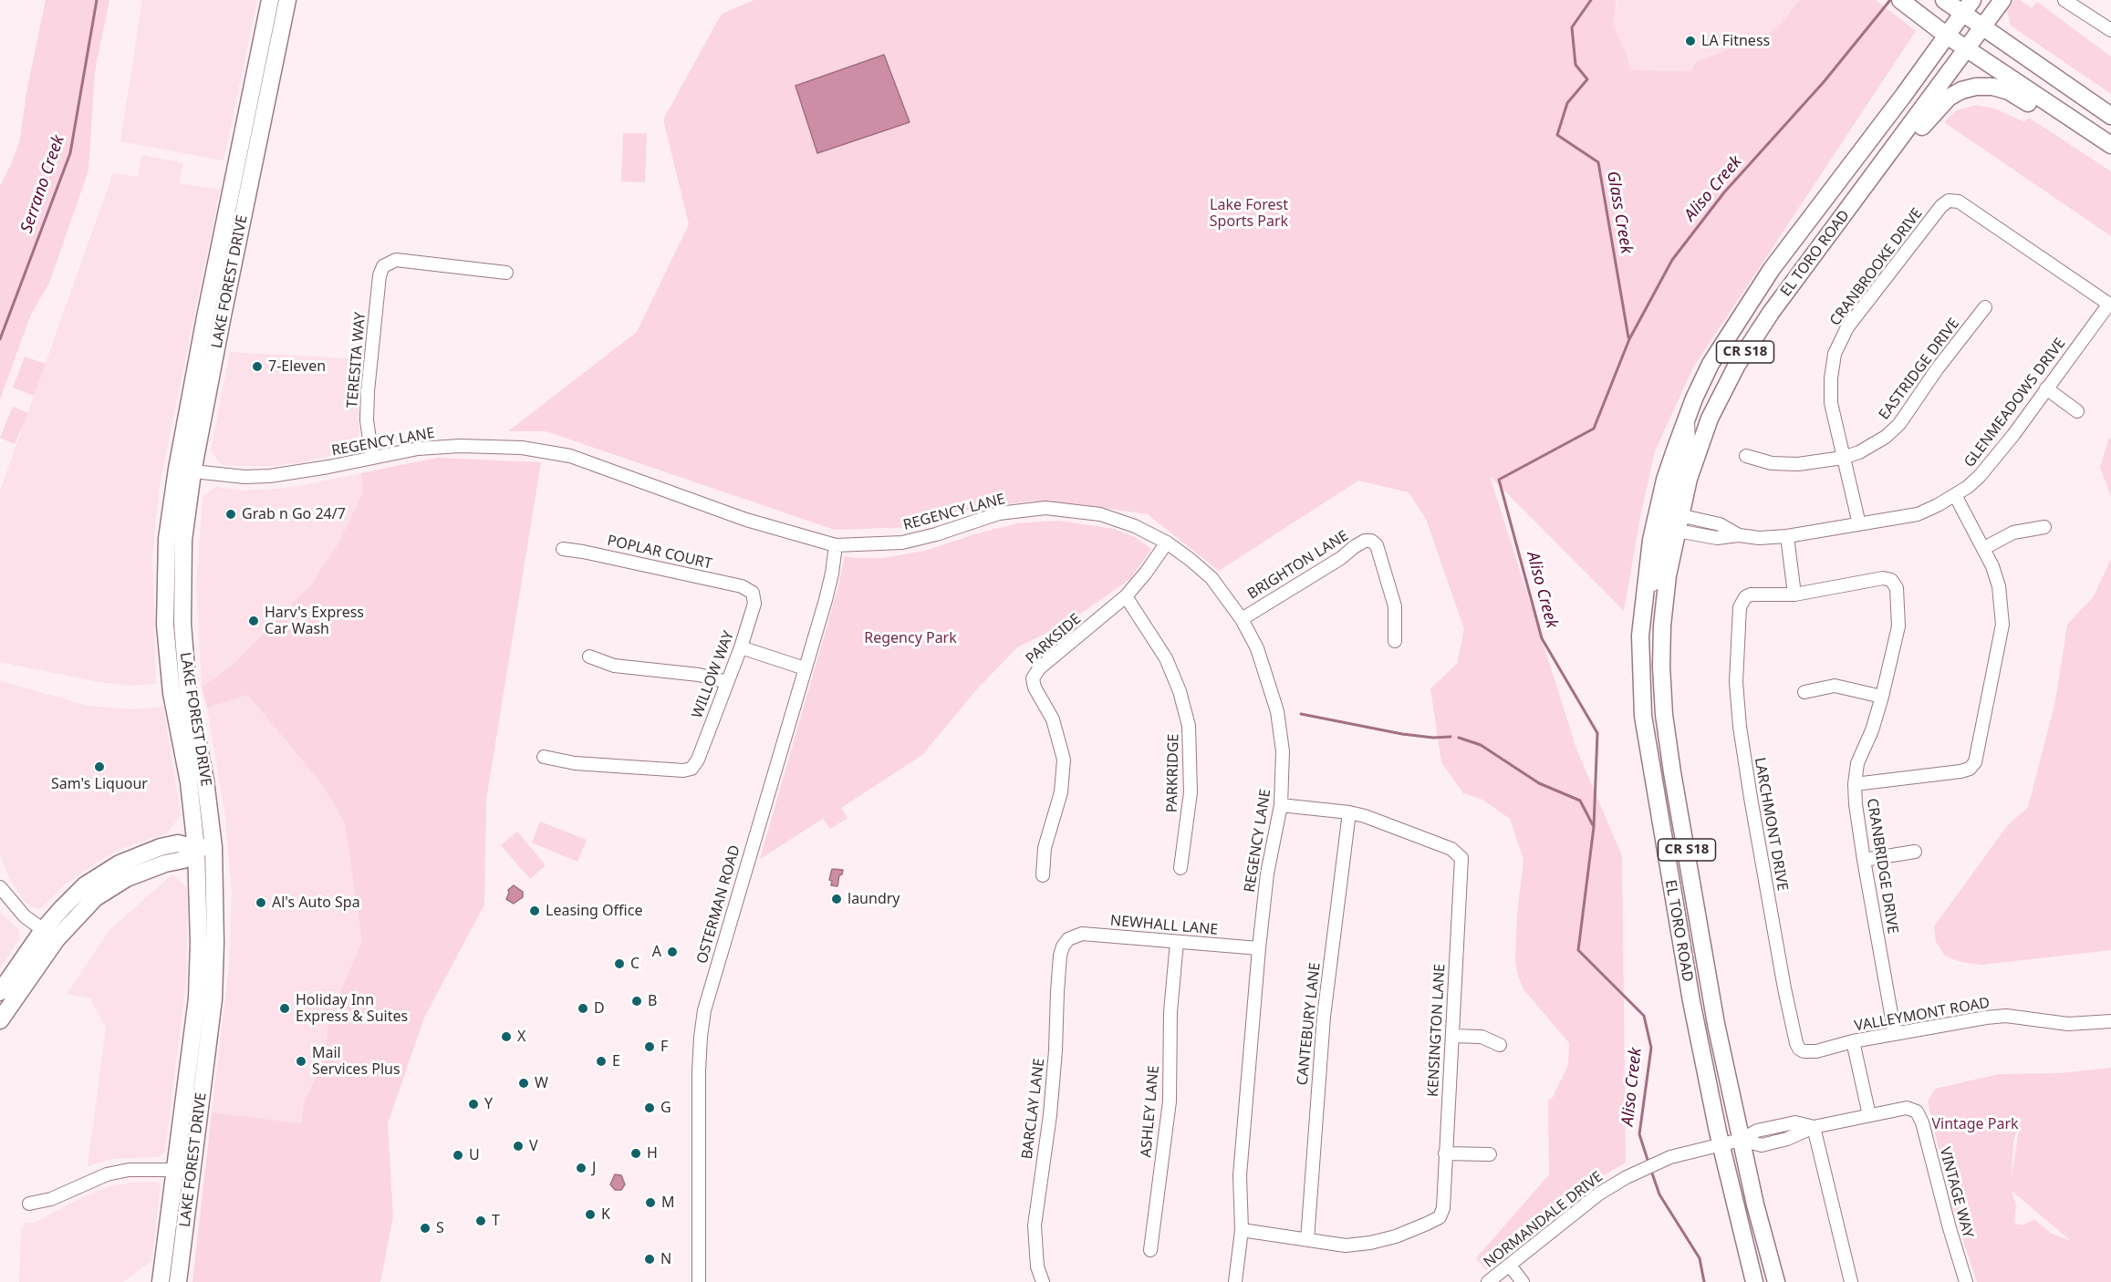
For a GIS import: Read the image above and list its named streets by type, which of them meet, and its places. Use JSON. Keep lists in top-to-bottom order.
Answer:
{
  "streets": {
    "main road": ["EL TORO ROAD", "LAKE FOREST DRIVE", "CR S18"],
    "street": [
      "CRANBROOKE DRIVE",
      "TERESITA WAY",
      "EASTRIDGE DRIVE",
      "GLENMEADOWS DRIVE",
      "REGENCY LANE",
      "POPLAR COURT",
      "BRIGHTON LANE",
      "PARKSIDE",
      "WILLOW WAY",
      "PARKRIDGE",
      "LARCHMONT DRIVE",
      "CRANBRIDGE DRIVE",
      "OSTERMAN ROAD",
      "NEWHALL LANE",
      "VALLEYMONT ROAD",
      "CANTEBURY LANE",
      "KENSINGTON LANE",
      "BARCLAY LANE",
      "ASHLEY LANE",
      "VINTAGE WAY",
      "NORMANDALE DRIVE"
    ]
  },
  "crossings": [
    ["EL TORO ROAD", "GLENMEADOWS DRIVE"],
    ["EL TORO ROAD", "NORMANDALE DRIVE"],
    ["CRANBROOKE DRIVE", "EASTRIDGE DRIVE"],
    ["CRANBROOKE DRIVE", "GLENMEADOWS DRIVE"],
    ["LAKE FOREST DRIVE", "REGENCY LANE"],
    ["TERESITA WAY", "REGENCY LANE"],
    ["REGENCY LANE", "BRIGHTON LANE"],
    ["REGENCY LANE", "PARKSIDE"],
    ["REGENCY LANE", "OSTERMAN ROAD"],
    ["REGENCY LANE", "NEWHALL LANE"],
    ["POPLAR COURT", "WILLOW WAY"],
    ["PARKSIDE", "PARKRIDGE"],
    ["LARCHMONT DRIVE", "CRANBRIDGE DRIVE"],
    ["LARCHMONT DRIVE", "VALLEYMONT ROAD"],
    ["CRANBRIDGE DRIVE", "VALLEYMONT ROAD"],
    ["NEWHALL LANE", "BARCLAY LANE"],
    ["NEWHALL LANE", "ASHLEY LANE"],
    ["CANTEBURY LANE", "KENSINGTON LANE"],
    ["VINTAGE WAY", "NORMANDALE DRIVE"]
  ],
  "water": ["Serrano Creek", "Aliso Creek", "Glass Creek"],
  "parks": ["Lake Forest Sports Park", "Regency Park", "Vintage Park"],
  "places": [
    "LA Fitness",
    "7-Eleven",
    "Grab n Go 24/7",
    "Harv's Express Car Wash",
    "Sam's Liquour",
    "laundry",
    "Al's Auto Spa",
    "Leasing Office",
    "A",
    "C",
    "B",
    "Holiday Inn Express & Suites",
    "D",
    "X",
    "F",
    "Mail Services Plus",
    "E",
    "W",
    "Y",
    "G",
    "V",
    "H",
    "U",
    "J",
    "M",
    "K",
    "T",
    "S",
    "N"
  ]
}
